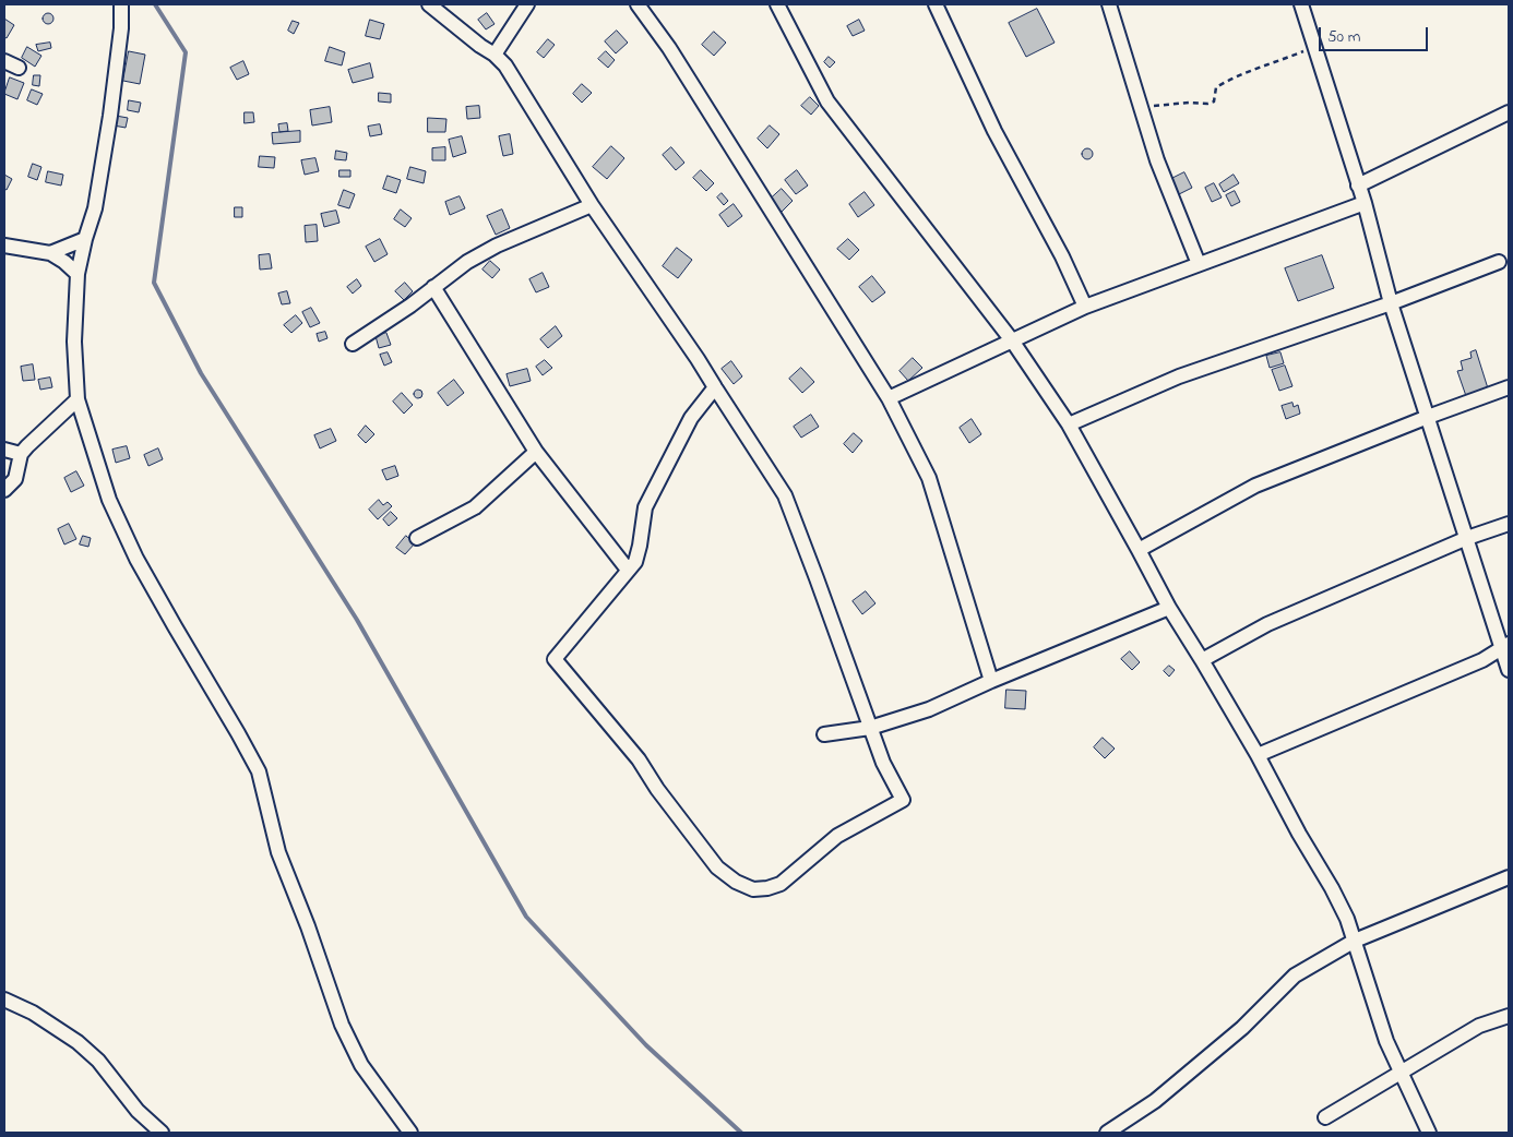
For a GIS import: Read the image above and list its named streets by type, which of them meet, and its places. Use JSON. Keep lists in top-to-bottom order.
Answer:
{
  "scale_bar": "50 m"
}
